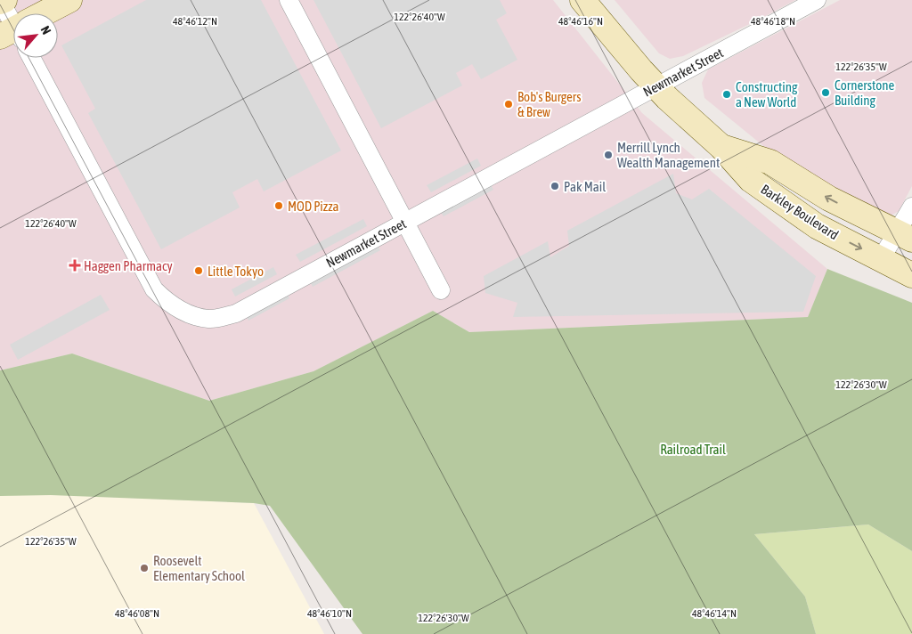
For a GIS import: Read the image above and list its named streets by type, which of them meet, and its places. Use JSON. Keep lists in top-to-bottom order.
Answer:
{
  "streets": {
    "main road": ["Barkley Boulevard"],
    "street": ["Newmarket Street"]
  },
  "crossings": [
    ["Newmarket Street", "Barkley Boulevard"]
  ],
  "parks": ["Railroad Trail"],
  "places": {
    "other": [
      "Cornerstone Building",
      "Constructing a New World",
      "Bob's Burgers & Brew",
      "Merrill Lynch Wealth Management",
      "Pak Mail",
      "MOD Pizza",
      "Little Tokyo",
      "Roosevelt Elementary School"
    ],
    "health": ["Haggen Pharmacy"]
  },
  "north": "top right",
  "coordinates": [
    "122°26'40\"W",
    "48°46'12\"N",
    "48°46'16\"N",
    "48°46'18\"N",
    "122°26'35\"W",
    "122°26'30\"W",
    "48°46'08\"N",
    "48°46'10\"N",
    "48°46'14\"N"
  ]
}
